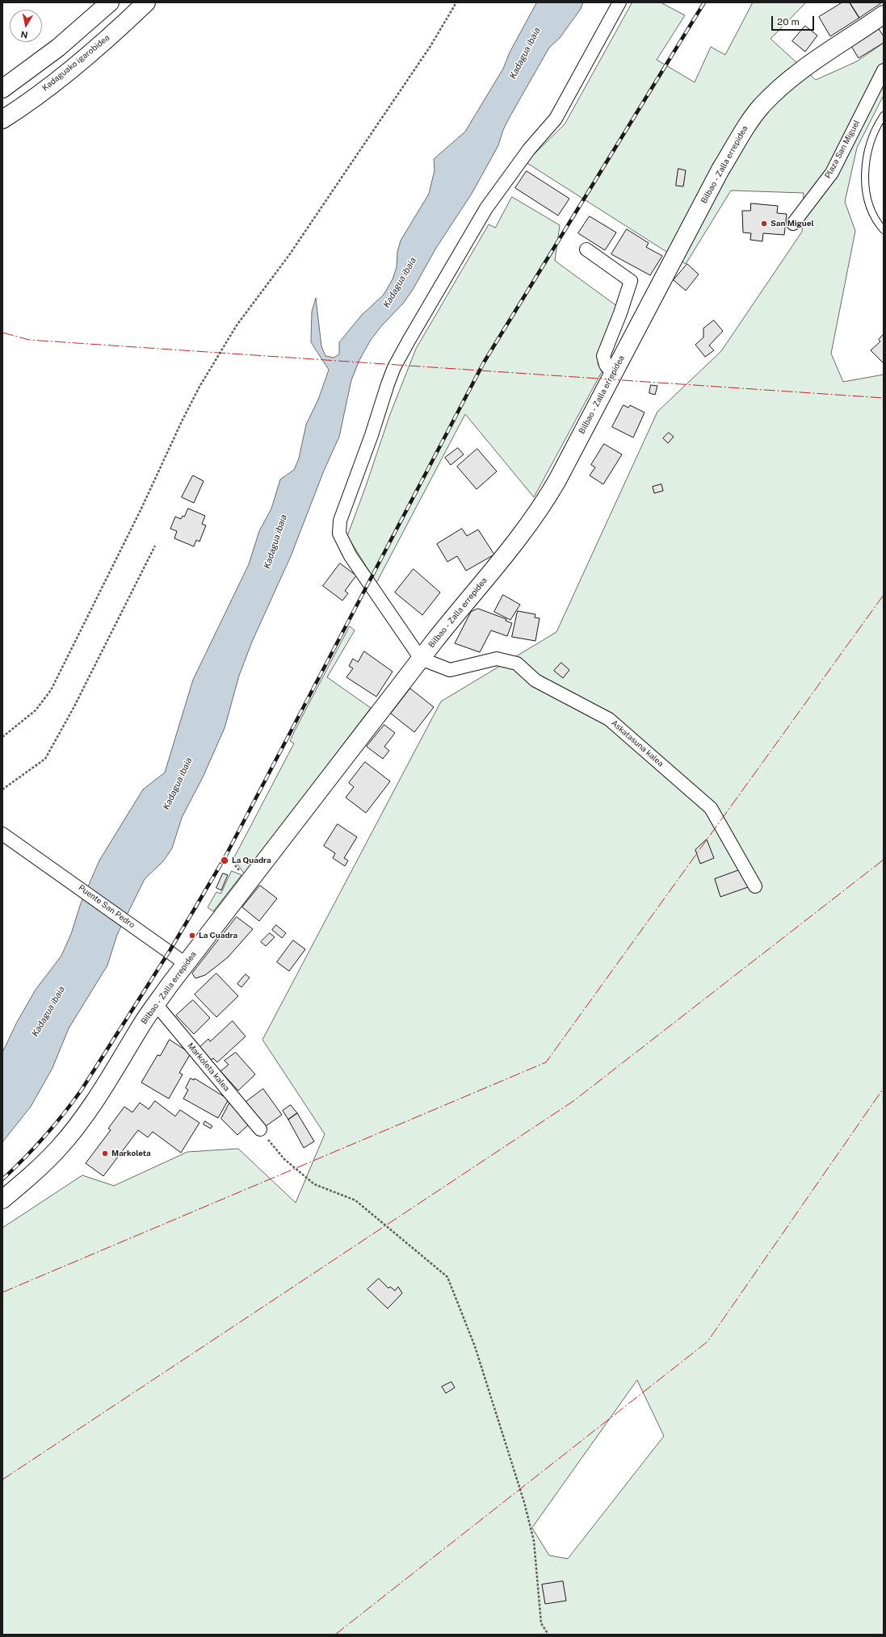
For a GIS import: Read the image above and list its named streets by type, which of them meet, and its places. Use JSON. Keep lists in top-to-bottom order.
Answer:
{
  "streets": {
    "main road": ["Kadaguako igarobidea", "Bilbao - Zalla errepidea"],
    "street": [
      "Plaza San Miguel",
      "Askatasuna kalea",
      "Puente San Pedro",
      "Markoleta kalea"
    ]
  },
  "crossings": [
    ["Bilbao - Zalla errepidea", "Askatasuna kalea"],
    ["Bilbao - Zalla errepidea", "Puente San Pedro"],
    ["Bilbao - Zalla errepidea", "Markoleta kalea"]
  ],
  "water": ["Kadagua ibaia"],
  "places": [
    "San Miguel",
    "La Quadra",
    "La Cuadra",
    "Markoleta"
  ],
  "scale_bar": "20 m",
  "north": "bottom"
}
